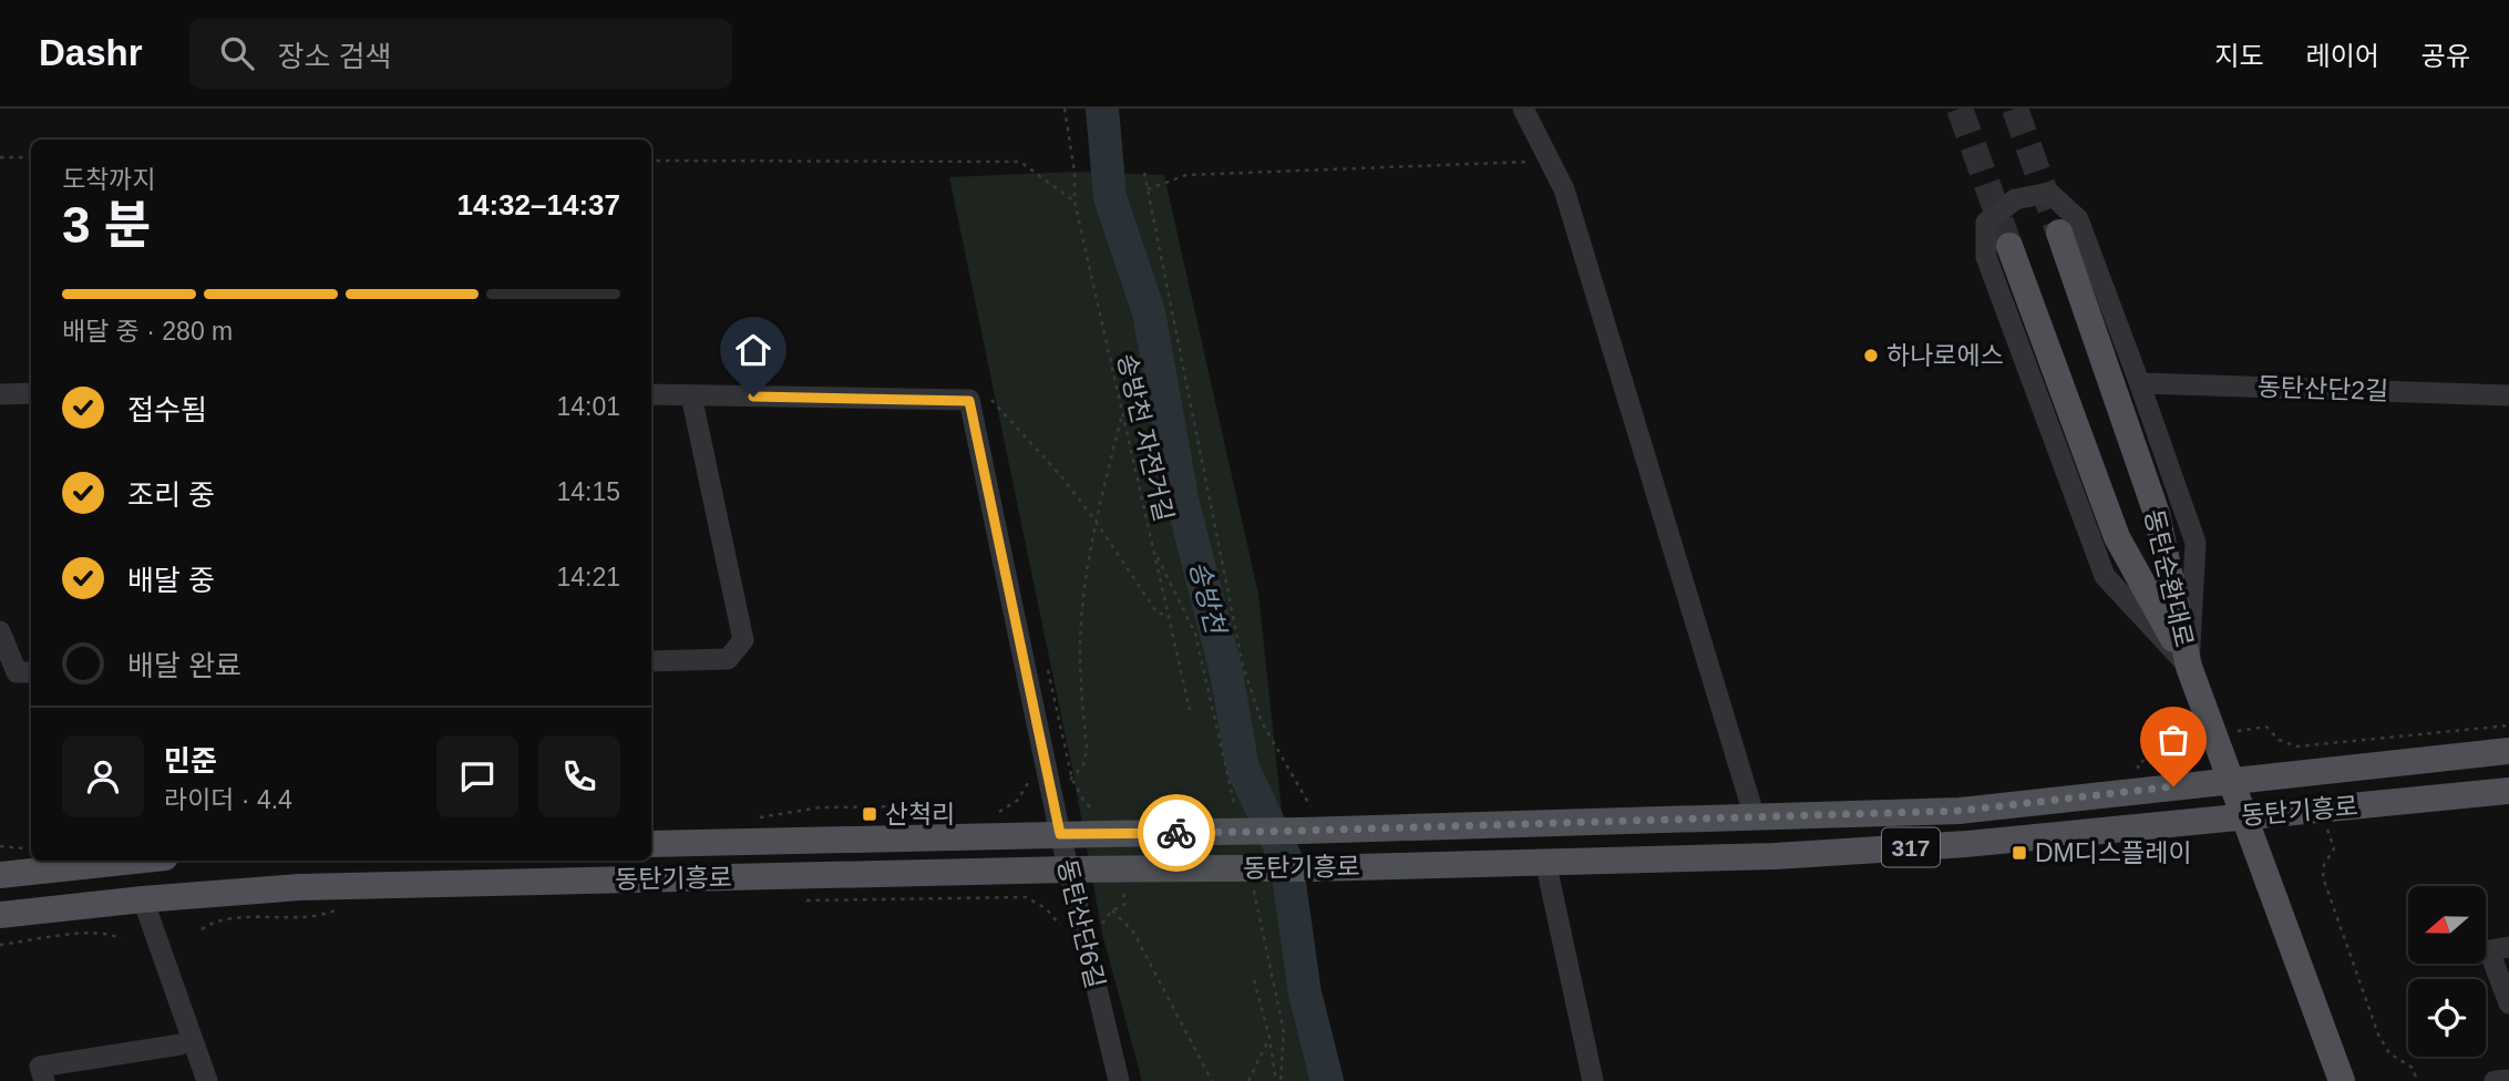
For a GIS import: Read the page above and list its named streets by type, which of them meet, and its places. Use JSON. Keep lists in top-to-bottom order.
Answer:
{
  "streets": {
    "main road": ["동탄순환대로", "동탄기흥로", "317"],
    "street": ["동탄산단2길", "동탄산단6길"],
    "path": ["송방천 자전거길"]
  },
  "crossings": [
    ["동탄기흥로", "동탄산단6길"]
  ],
  "water": ["송방천"],
  "places": {
    "other": ["하나로에스"],
    "transit": ["산척리", "DM디스플레이"]
  },
  "north": "left",
  "page": {
    "header": "Dashr",
    "search": "장소 검색",
    "nav": ["지도", "레이어", "공유"],
    "heading": ["3 분", "도착까지", "14:32–14:37"],
    "panel": ["민준", "라이더 · 4.4"],
    "bar": "배달 중 · 280 m",
    "list": [
      ["접수됨", "14:01"],
      ["조리 중", "14:15"],
      ["배달 중", "14:21"],
      "배달 완료"
    ]
  }
}
